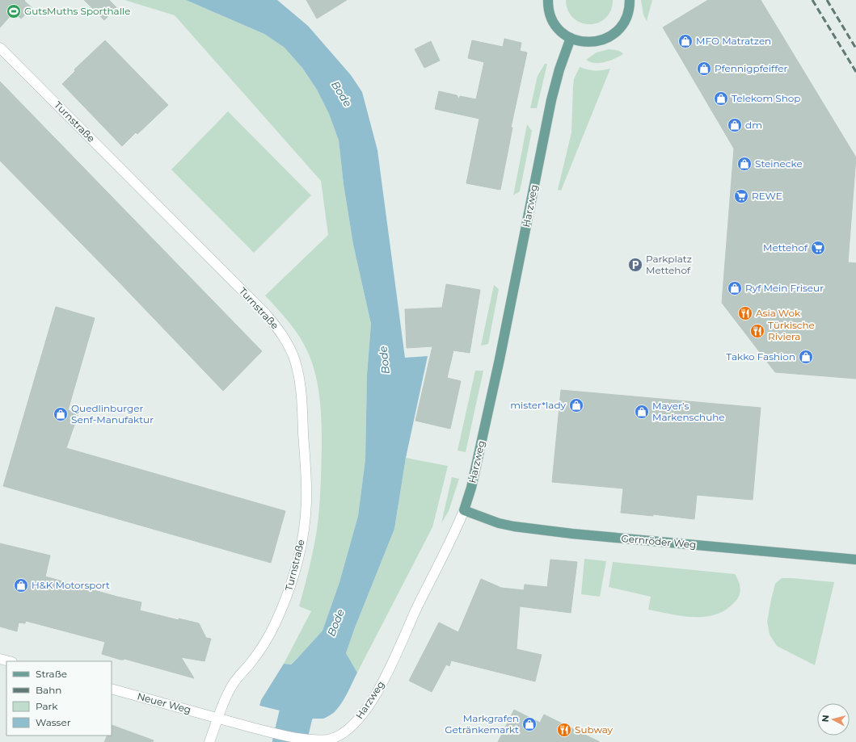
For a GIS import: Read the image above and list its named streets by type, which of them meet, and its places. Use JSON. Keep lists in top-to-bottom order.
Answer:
{
  "streets": {
    "main road": ["Harzweg", "Gernröder Weg"],
    "street": ["Turnstraße", "Neuer Weg"]
  },
  "crossings": [
    ["Turnstraße", "Harzweg"],
    ["Turnstraße", "Neuer Weg"],
    ["Harzweg", "Gernröder Weg"],
    ["Harzweg", "Neuer Weg"]
  ],
  "water": ["Bode"],
  "places": {
    "sports": ["GutsMuths Sporthalle"],
    "shop": [
      "MFO Matratzen",
      "Pfennigpfeiffer",
      "Telekom Shop",
      "dm",
      "Steinecke",
      "Ryf Mein Friseur",
      "Takko Fashion",
      "mister*lady",
      "Mayer’s Markenschuhe",
      "Quedlinburger Senf-Manufaktur",
      "H&K Motorsport",
      "Markgrafen Getränkemarkt"
    ],
    "supermarket": ["REWE", "Mettehof"],
    "parking": ["Parkplatz Mettehof"],
    "restaurant": ["Asia Wok", "Türkische Riviera", "Subway"]
  },
  "legend": [
    "Straße",
    "Bahn",
    "Park",
    "Wasser"
  ],
  "north": "left"
}
